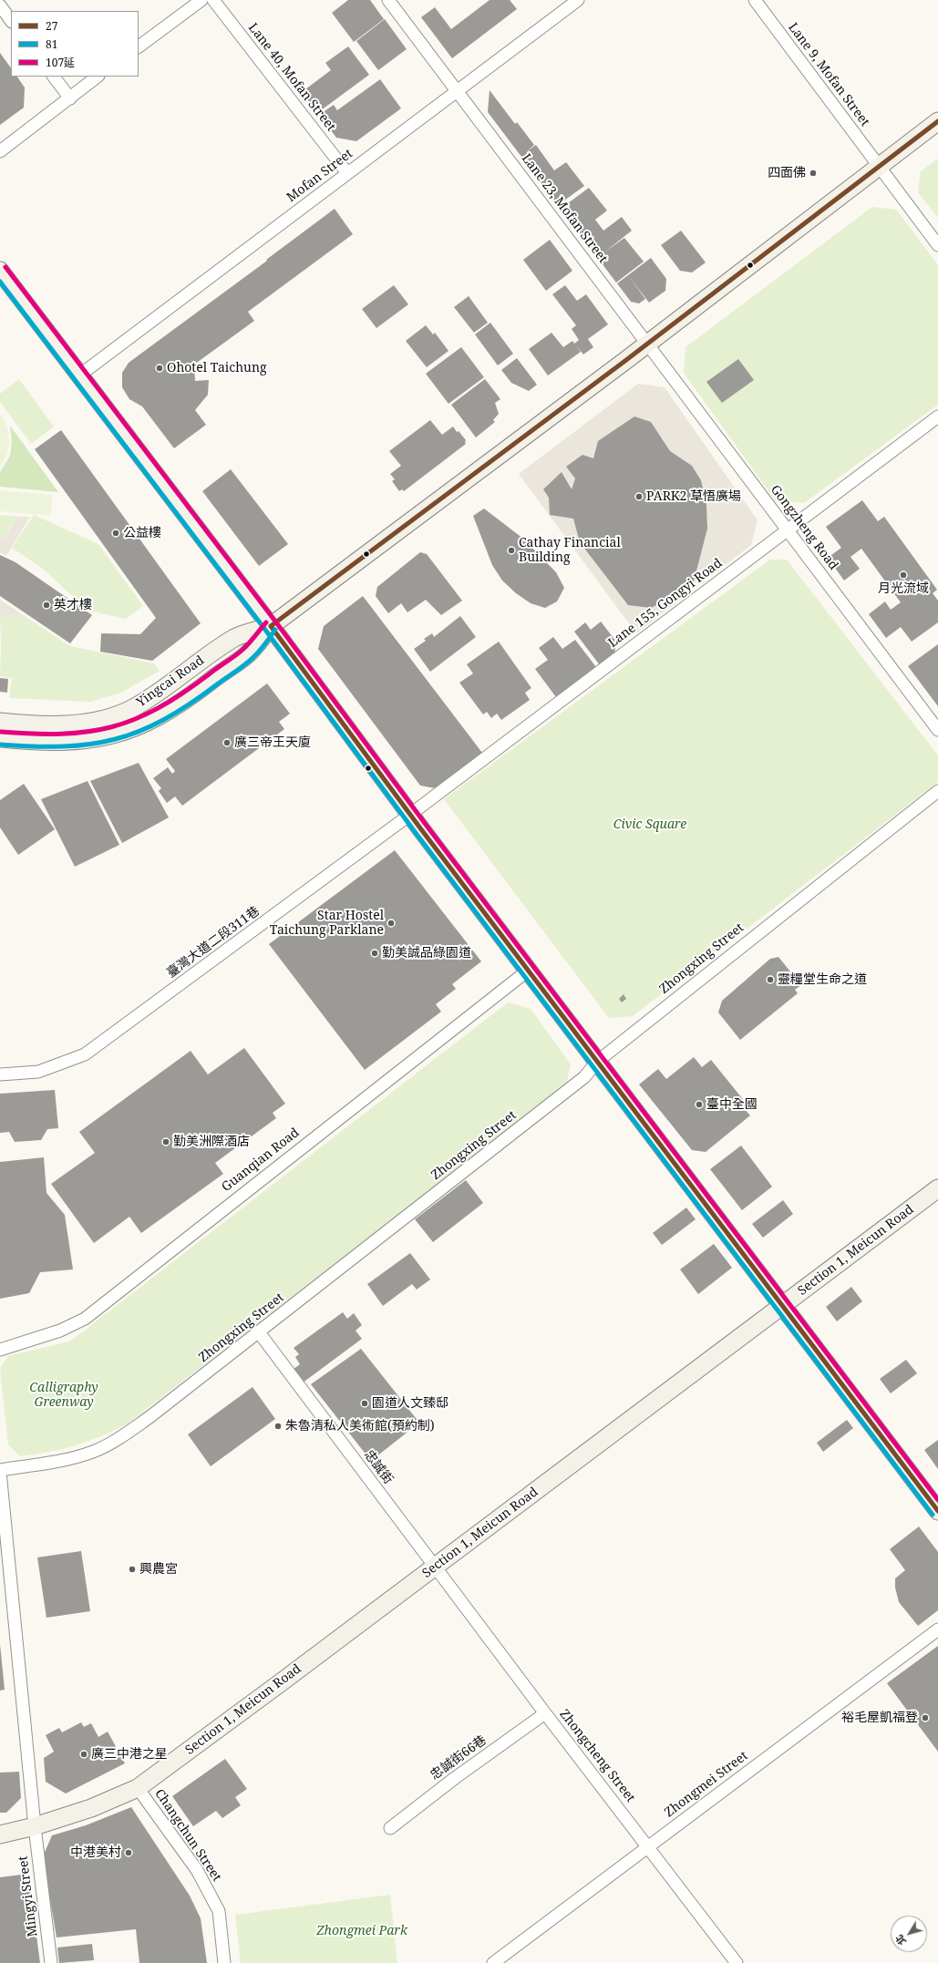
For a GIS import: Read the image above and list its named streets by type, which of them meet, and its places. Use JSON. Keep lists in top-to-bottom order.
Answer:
{
  "streets": {
    "main road": ["Yingcai Road", "Section 1, Meicun Road"],
    "street": [
      "Lane 9, Mofan Street",
      "Lane 40, Mofan Street",
      "Mofan Street",
      "Lane 23, Mofan Street",
      "Gongzheng Road",
      "Lane 155, Gongyi Road",
      "臺灣大道二段311巷",
      "Zhongxing Street",
      "Guanqian Road",
      "忠誠街",
      "Zhongcheng Street",
      "忠誠街66巷",
      "Zhongmei Street",
      "Changchun Street",
      "Mingyi Street"
    ]
  },
  "crossings": [
    ["Lane 9, Mofan Street", "Yingcai Road"],
    ["Lane 40, Mofan Street", "Mofan Street"],
    ["Mofan Street", "Lane 23, Mofan Street"],
    ["Lane 23, Mofan Street", "Gongzheng Road"],
    ["Lane 23, Mofan Street", "Yingcai Road"],
    ["Gongzheng Road", "Lane 155, Gongyi Road"],
    ["Gongzheng Road", "Yingcai Road"],
    ["Lane 155, Gongyi Road", "臺灣大道二段311巷"],
    ["Zhongxing Street", "忠誠街"],
    ["Zhongxing Street", "Mingyi Street"],
    ["Section 1, Meicun Road", "忠誠街"],
    ["Section 1, Meicun Road", "Zhongcheng Street"],
    ["Section 1, Meicun Road", "Changchun Street"],
    ["Section 1, Meicun Road", "Mingyi Street"],
    ["忠誠街", "Zhongcheng Street"],
    ["Zhongcheng Street", "忠誠街66巷"],
    ["Zhongcheng Street", "Zhongmei Street"]
  ],
  "parks": ["Civic Square", "Calligraphy Greenway", "Zhongmei Park"],
  "places": [
    "四面佛",
    "Ohotel Taichung",
    "PARK2 草悟廣場",
    "公益樓",
    "Cathay Financial Building",
    "月光流域",
    "英才樓",
    "廣三帝王天廈",
    "Star Hostel Taichung Parklane",
    "勤美誠品綠園道",
    "靈糧堂生命之道",
    "臺中全國",
    "勤美洲際酒店",
    "園道人文臻邸",
    "朱魯清私人美術館(預約制)",
    "興農宮",
    "裕毛屋凱福登",
    "廣三中港之星",
    "中港美村"
  ],
  "lines": ["transit line 27", "transit line 107延", "transit line 81"],
  "legend": ["27", "81", "107延"],
  "north": "bottom left"
}
